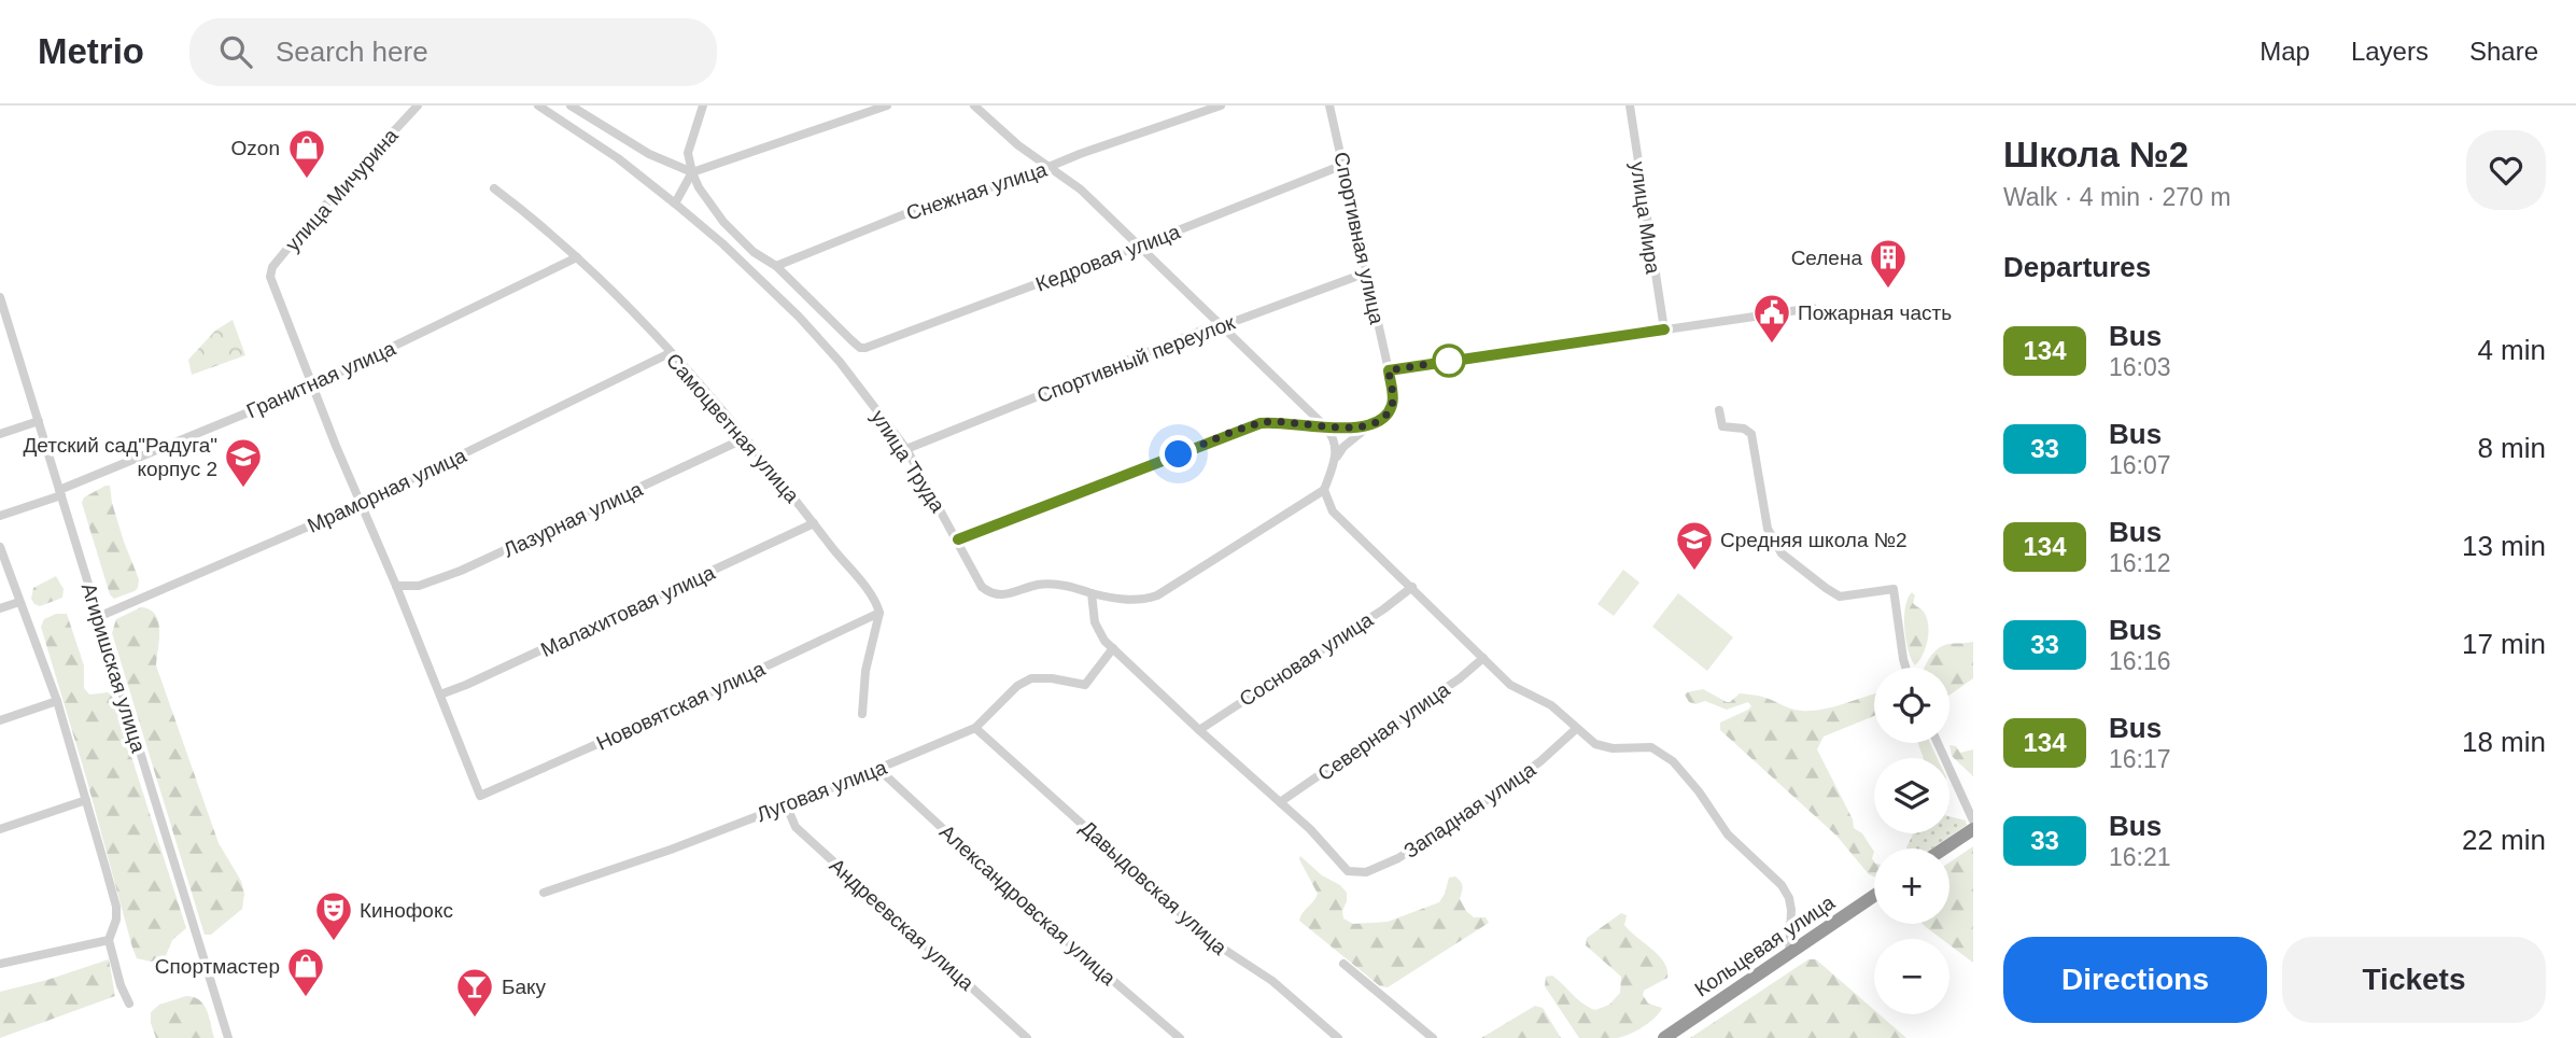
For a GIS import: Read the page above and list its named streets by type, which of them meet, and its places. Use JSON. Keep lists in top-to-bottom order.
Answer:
{
  "streets": {
    "highway": ["Кольцевая улица"],
    "street": [
      "улица Мичурина",
      "Снежная улица",
      "улица Мира",
      "Спортивная улица",
      "Кедровая улица",
      "Спортивный переулок",
      "Гранитная улица",
      "Самоцветная улица",
      "улица Труда",
      "Мраморная улица",
      "Лазурная улица",
      "Малахитовая улица",
      "Сосновая улица",
      "Агиришская улица",
      "Нововятская улица",
      "Северная улица",
      "Луговая улица",
      "Западная улица",
      "Давыдовская улица",
      "Александровская улица",
      "Андреевская улица"
    ]
  },
  "crossings": [
    ["улица Мичурина", "Гранитная улица"],
    ["Снежная улица", "Кедровая улица"],
    ["Спортивная улица", "Кедровая улица"],
    ["Спортивная улица", "Спортивный переулок"],
    ["Спортивный переулок", "улица Труда"],
    ["Гранитная улица", "Самоцветная улица"],
    ["Гранитная улица", "Агиришская улица"],
    ["Самоцветная улица", "Мраморная улица"],
    ["Самоцветная улица", "Лазурная улица"],
    ["Самоцветная улица", "Малахитовая улица"],
    ["Самоцветная улица", "Нововятская улица"],
    ["Мраморная улица", "Агиришская улица"],
    ["Малахитовая улица", "Нововятская улица"],
    ["Северная улица", "Западная улица"],
    ["Луговая улица", "Давыдовская улица"],
    ["Луговая улица", "Александровская улица"],
    ["Луговая улица", "Андреевская улица"]
  ],
  "places": {
    "shop": ["Ozon", "Спортмастер"],
    "building": ["Селена"],
    "public building": ["Пожарная часть"],
    "school or university": ["Детский сад\"Радуга\" корпус 2", "Средняя школа №2"],
    "theatre": ["Кинофокс"],
    "bar": ["Баку"]
  },
  "lines": ["bus line 134"],
  "page": {
    "header": "Metrio",
    "search": "Search here",
    "nav": ["Map", "Layers", "Share"],
    "heading": [
      ["Школа №2", "Walk · 4 min · 270 m"],
      "Departures"
    ],
    "list": [
      {
        "mark": "134",
        "name": "Bus",
        "note": "16:03",
        "value": "4 min"
      },
      {
        "mark": "33",
        "name": "Bus",
        "note": "16:07",
        "value": "8 min"
      },
      {
        "mark": "134",
        "name": "Bus",
        "note": "16:12",
        "value": "13 min"
      },
      {
        "mark": "33",
        "name": "Bus",
        "note": "16:16",
        "value": "17 min"
      },
      {
        "mark": "134",
        "name": "Bus",
        "note": "16:17",
        "value": "18 min"
      },
      {
        "mark": "33",
        "name": "Bus",
        "note": "16:21",
        "value": "22 min"
      }
    ],
    "map_buttons": ["+", "−"],
    "buttons": ["Directions", "Tickets"]
  }
}
